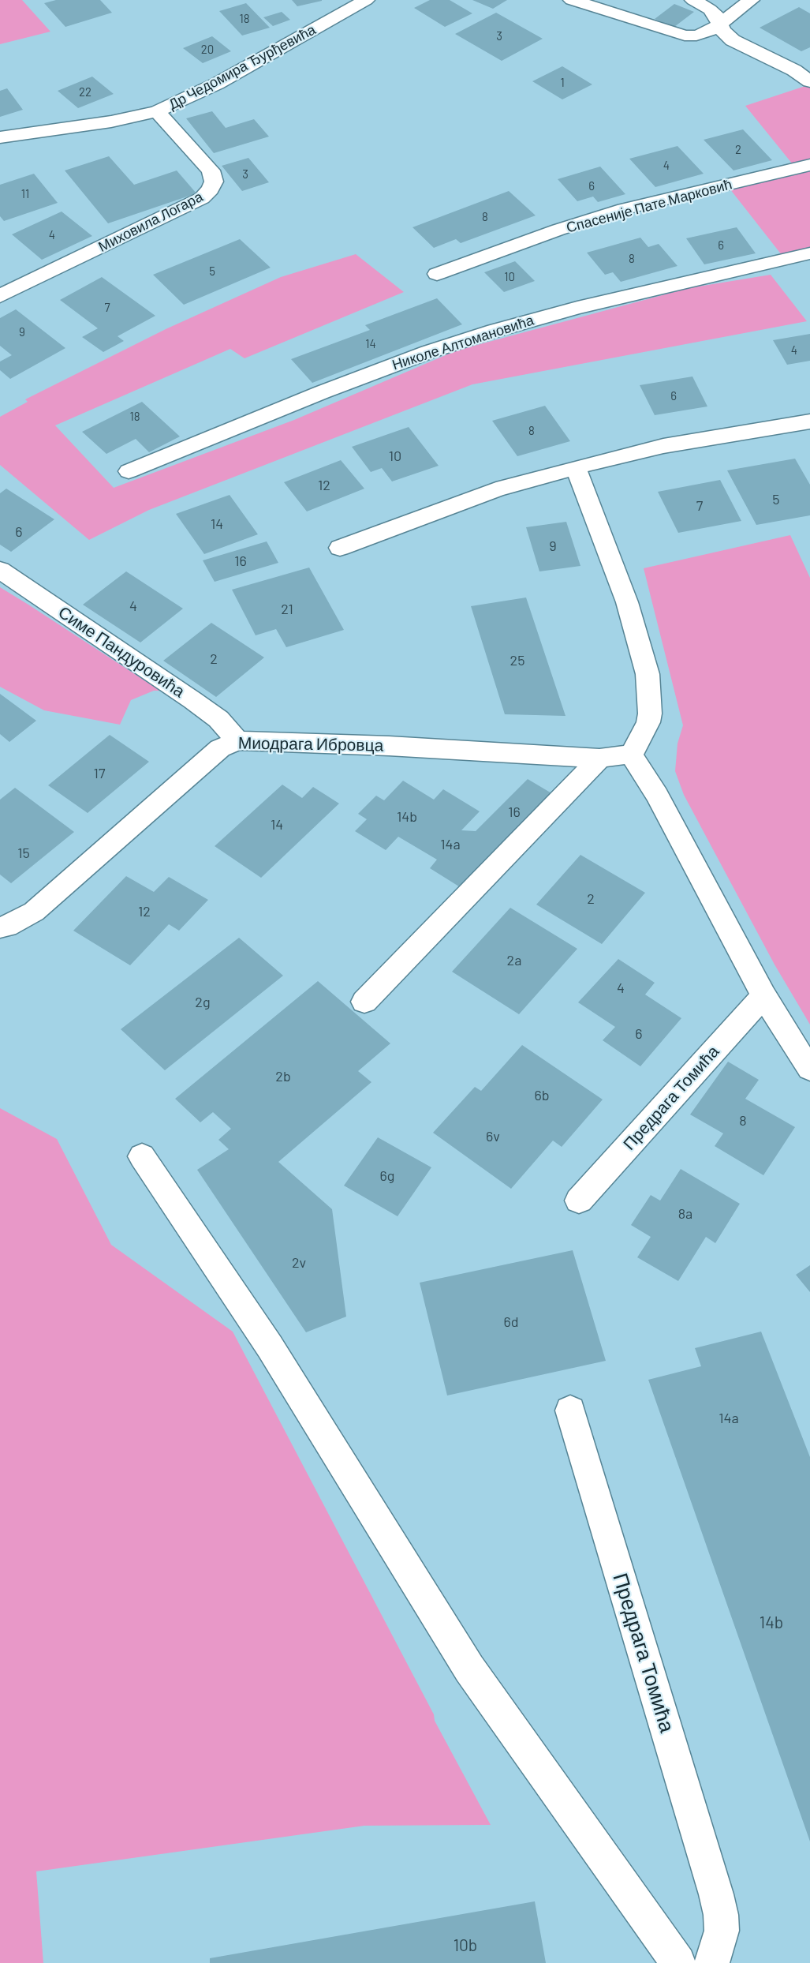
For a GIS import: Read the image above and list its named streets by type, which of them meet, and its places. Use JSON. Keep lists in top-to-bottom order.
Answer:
{
  "streets": {
    "street": [
      "Др Чедомира Ђурђевића",
      "Спасеније Пате Марковић",
      "Миховила Логара",
      "Николе Алтомановића",
      "Симе Пандуровића",
      "Миодрага Ибровца",
      "Предрага Томића"
    ]
  },
  "crossings": [
    ["Др Чедомира Ђурђевића", "Миховила Логара"],
    ["Симе Пандуровића", "Миодрага Ибровца"]
  ],
  "house_numbers": [
    "18",
    "3",
    "20",
    "1",
    "22",
    "2",
    "4",
    "3",
    "6",
    "11",
    "8",
    "4",
    "6",
    "8",
    "5",
    "10",
    "7",
    "9",
    "14",
    "4",
    "6",
    "18",
    "8",
    "10",
    "12",
    "5",
    "7",
    "14",
    "6",
    "9",
    "16",
    "4",
    "21",
    "2",
    "25",
    "17",
    "16",
    "14b",
    "14",
    "14a",
    "15",
    "2",
    "12",
    "2a",
    "4",
    "2g",
    "6",
    "2b",
    "6b",
    "8",
    "6v",
    "6g",
    "8a",
    "2v",
    "6d",
    "14a",
    "14b",
    "10b"
  ]
}
